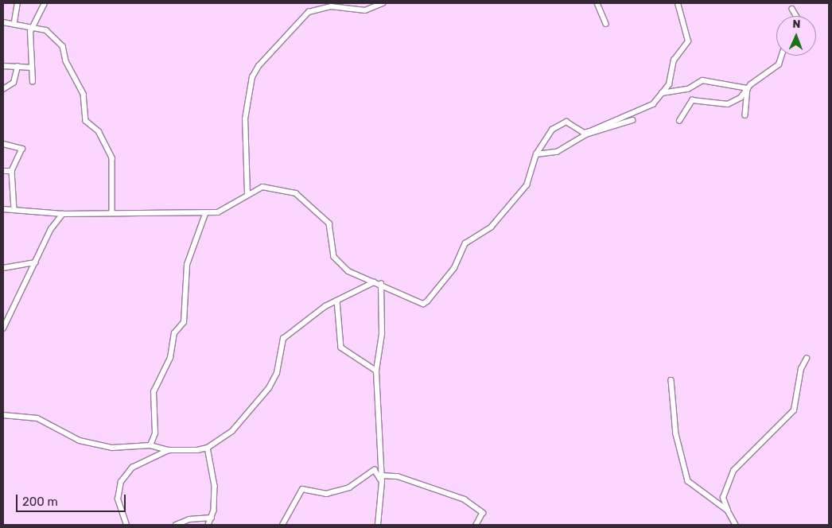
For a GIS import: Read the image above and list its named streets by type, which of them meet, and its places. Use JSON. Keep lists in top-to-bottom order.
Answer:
{
  "scale_bar": "200 m",
  "north": "top"
}
